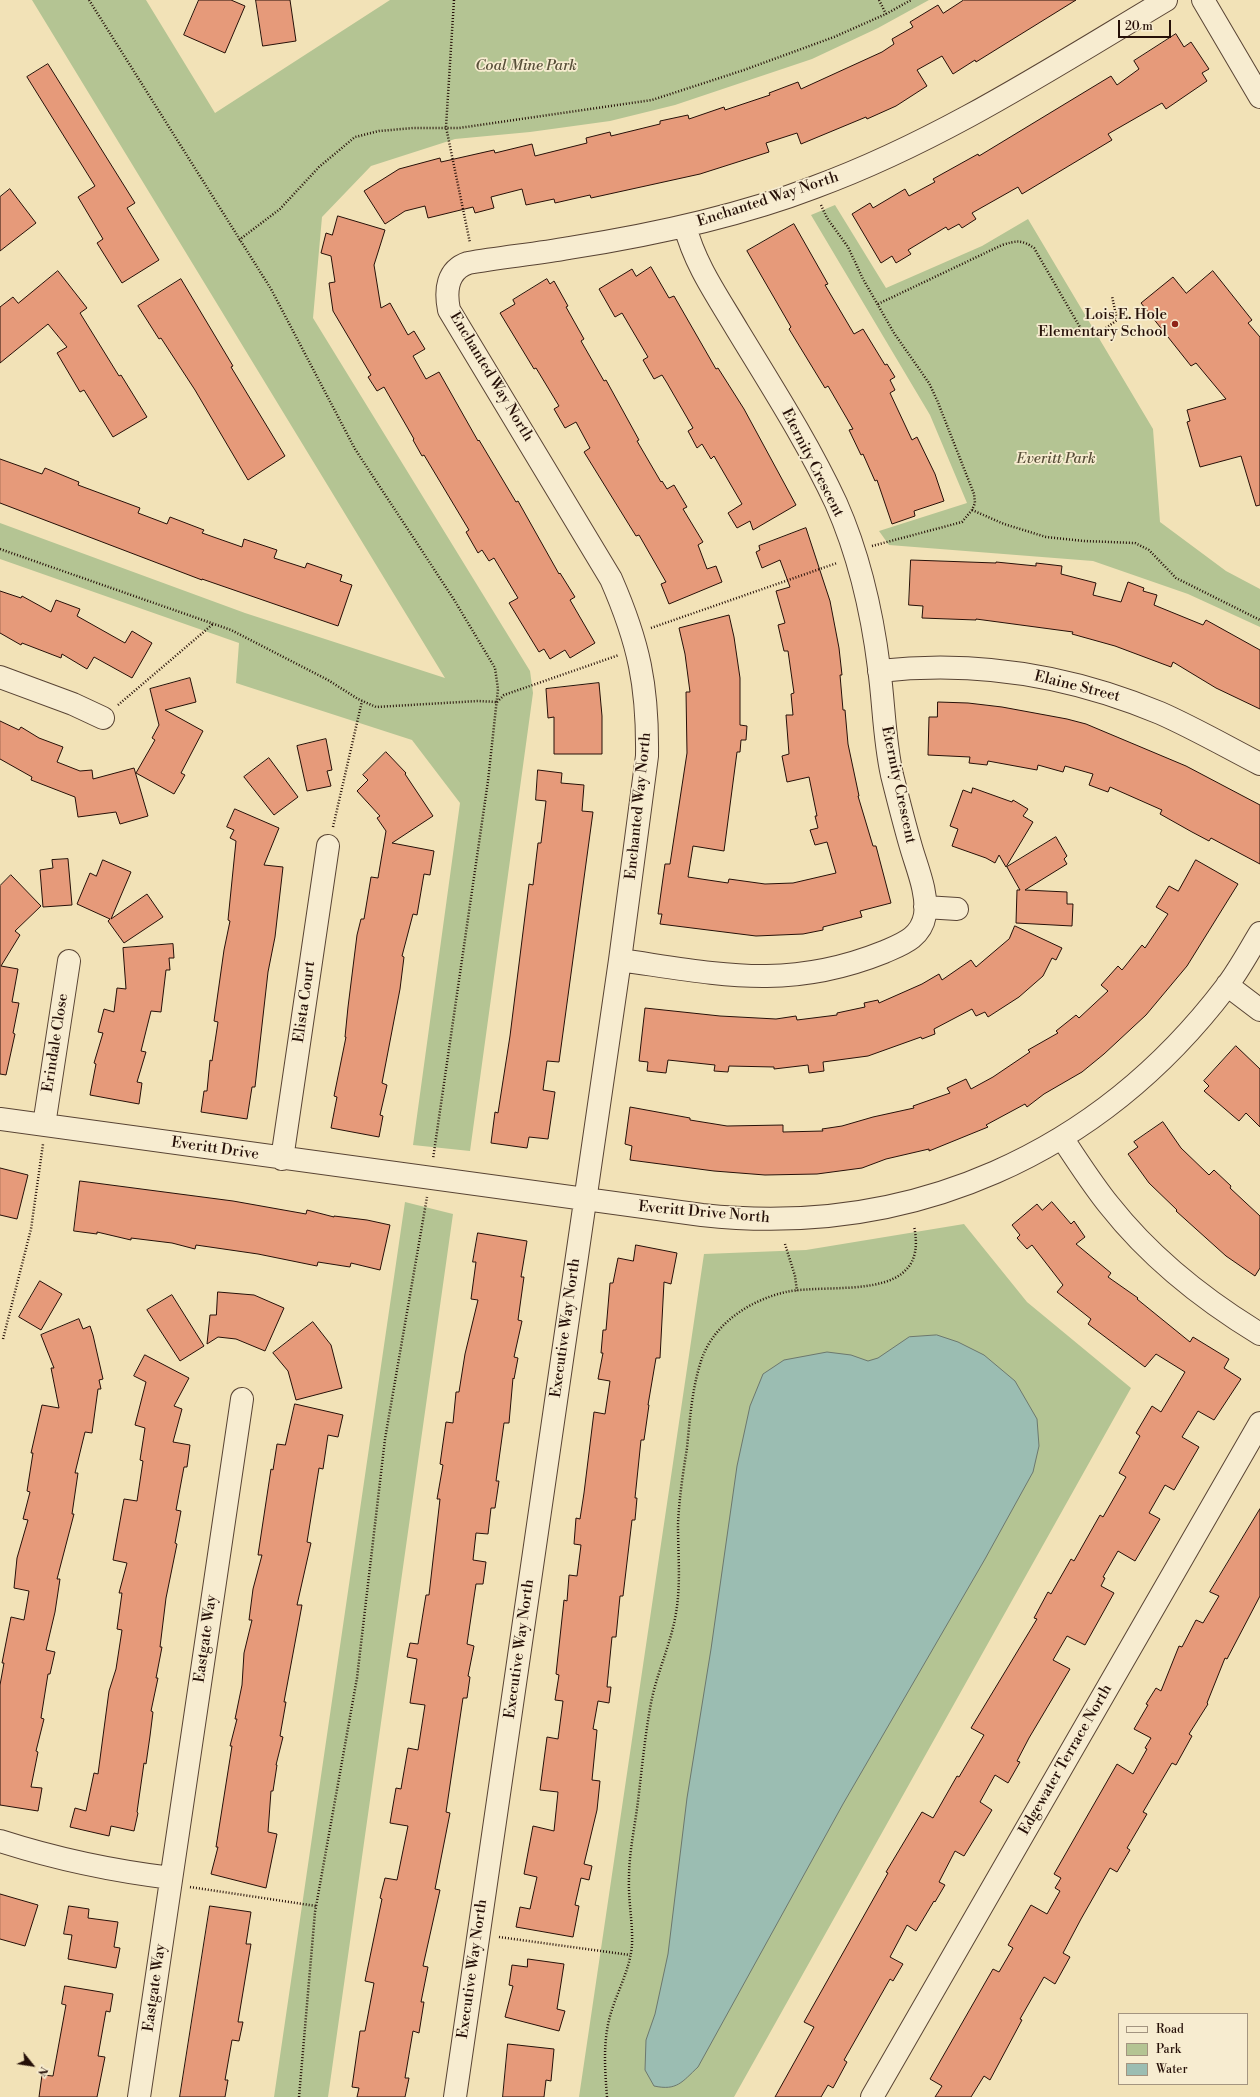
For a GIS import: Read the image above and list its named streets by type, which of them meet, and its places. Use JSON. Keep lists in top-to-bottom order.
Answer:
{
  "streets": {
    "street": [
      "Enchanted Way North",
      "Eternity Crescent",
      "Elaine Street",
      "Elista Court",
      "Erindale Close",
      "Everitt Drive",
      "Everitt Drive North",
      "Executive Way North",
      "Eastgate Way",
      "Edgewater Terrace North"
    ]
  },
  "crossings": [
    ["Enchanted Way North", "Eternity Crescent"],
    ["Enchanted Way North", "Everitt Drive North"],
    ["Enchanted Way North", "Executive Way North"],
    ["Eternity Crescent", "Elaine Street"],
    ["Elista Court", "Everitt Drive"],
    ["Erindale Close", "Everitt Drive"],
    ["Everitt Drive", "Everitt Drive North"],
    ["Everitt Drive North", "Executive Way North"]
  ],
  "parks": ["Coal Mine Park", "Everitt Park"],
  "places": ["Lois E. Hole Elementary School"],
  "legend": ["Road", "Park", "Water"],
  "scale_bar": "20 m",
  "north": "bottom right"
}
